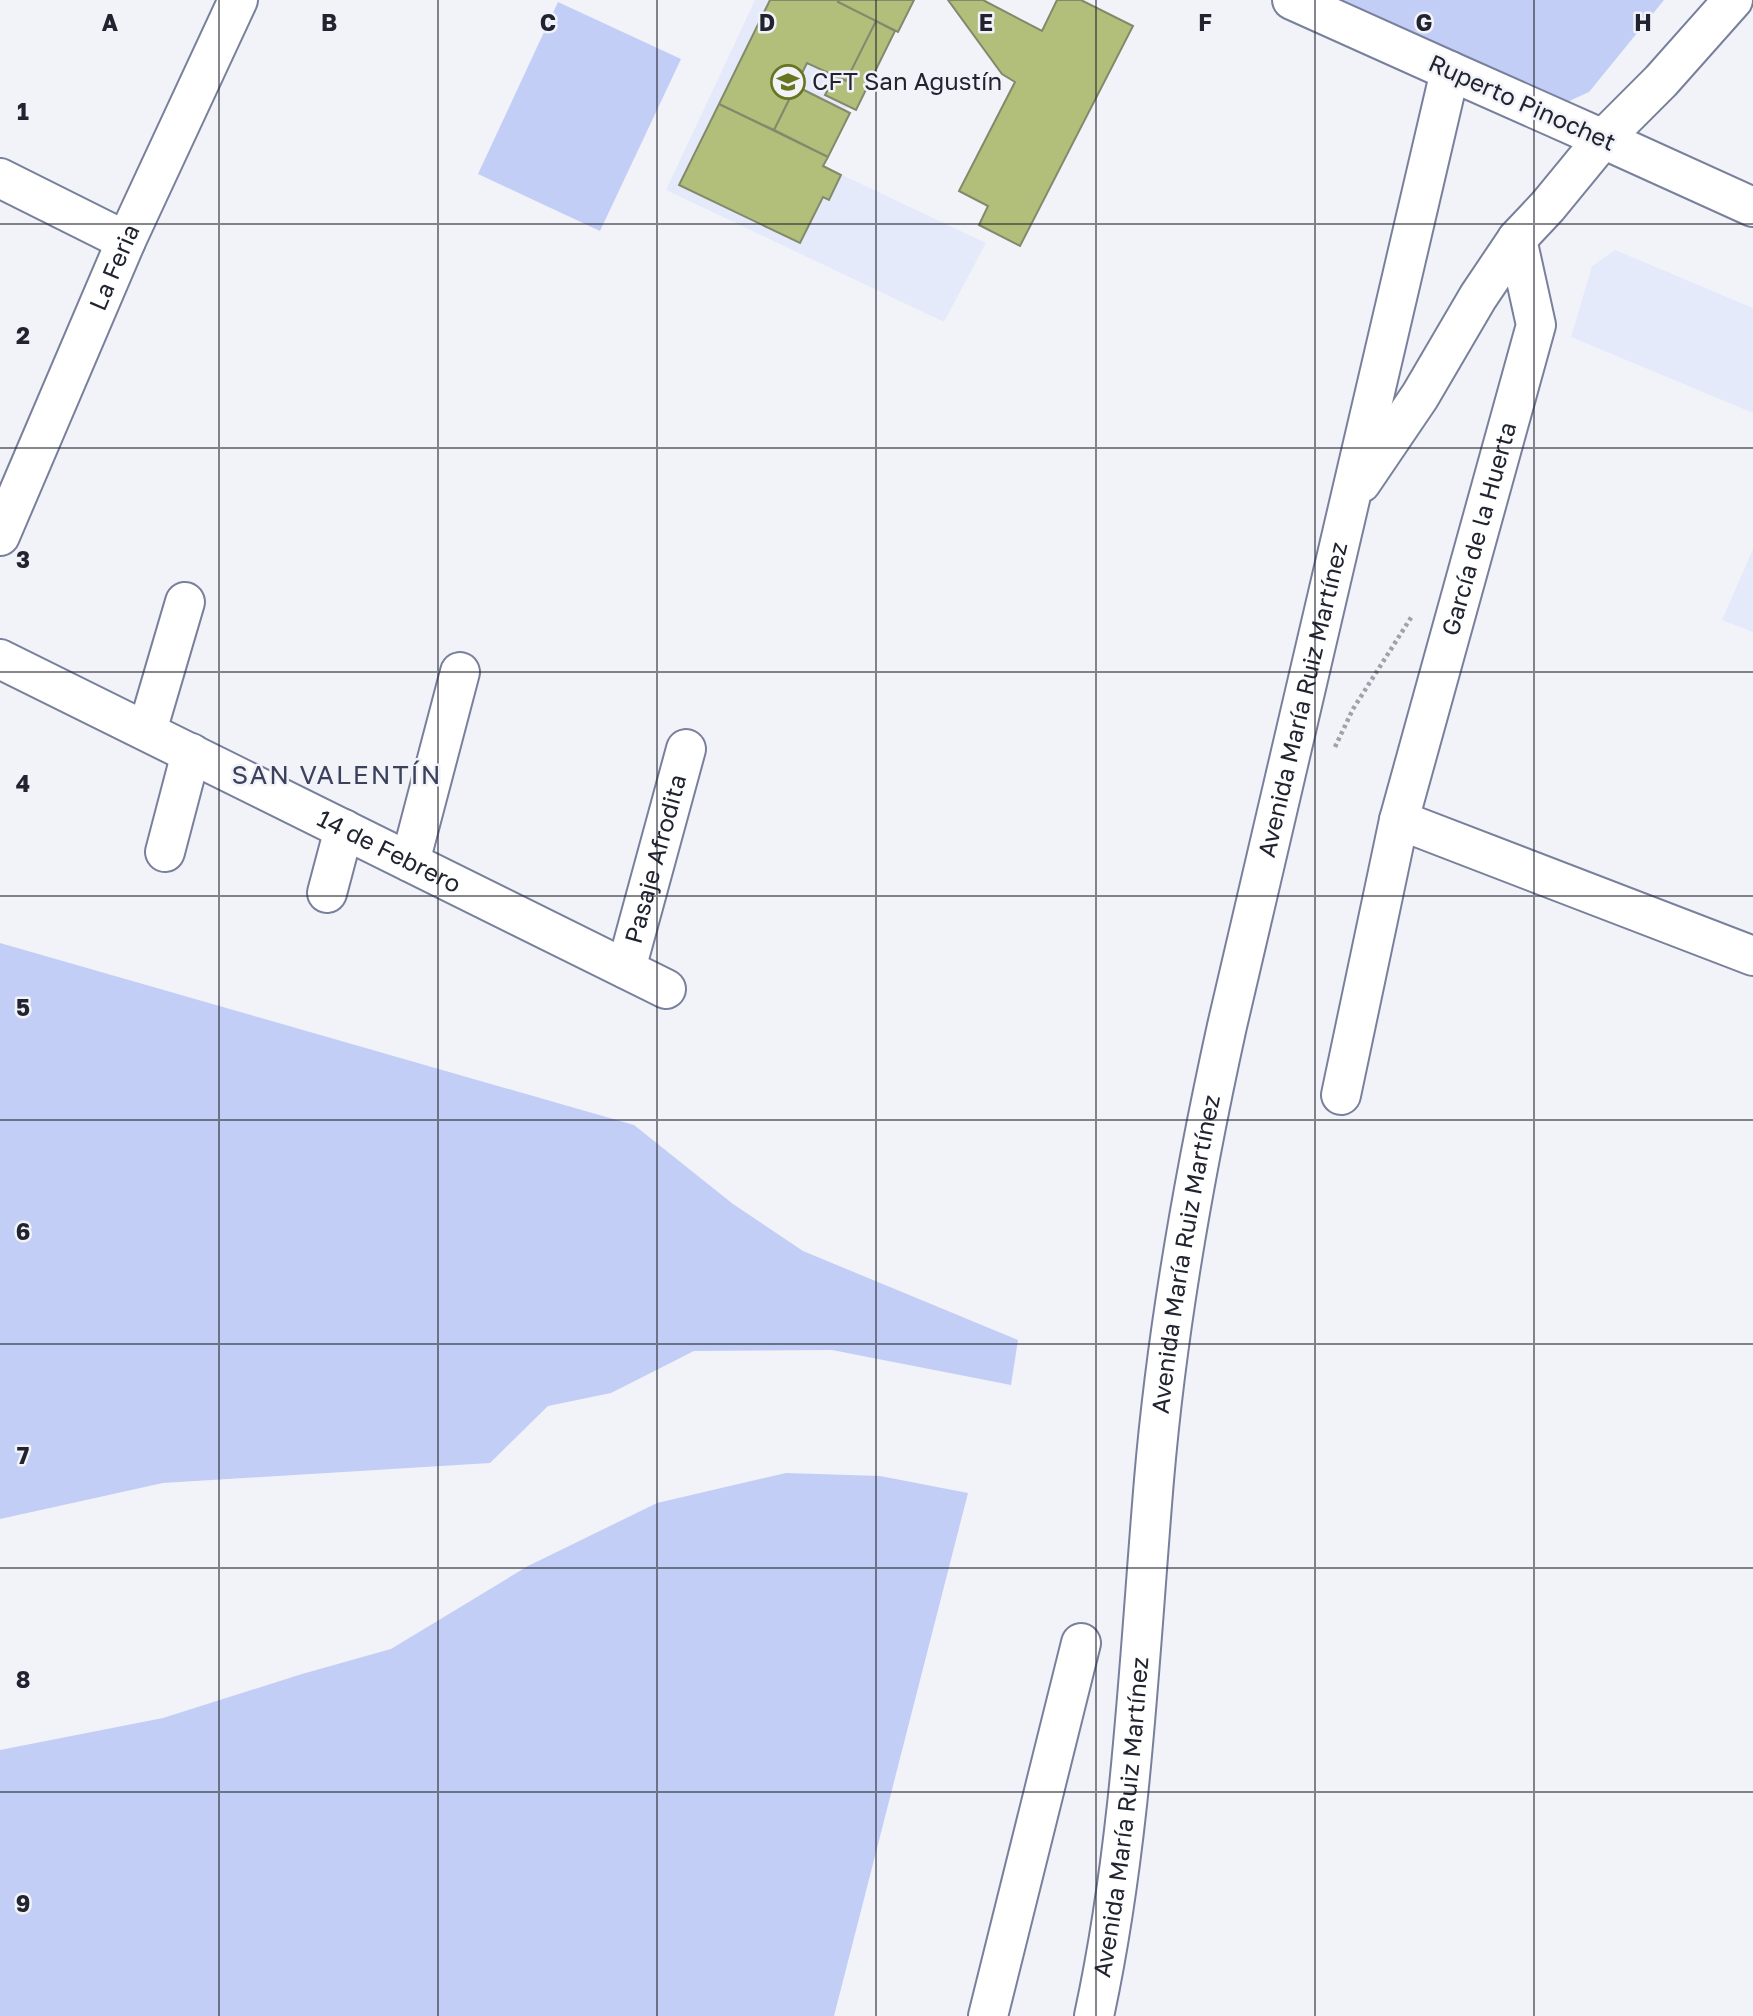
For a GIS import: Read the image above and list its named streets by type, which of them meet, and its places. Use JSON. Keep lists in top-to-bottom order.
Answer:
{
  "streets": {
    "street": [
      "Ruperto Pinochet",
      "La Feria",
      "García de la Huerta",
      "Avenida María Ruiz Martínez",
      "14 de Febrero",
      "Pasaje Afrodita"
    ]
  },
  "crossings": [
    ["Ruperto Pinochet", "Avenida María Ruiz Martínez"],
    ["García de la Huerta", "Avenida María Ruiz Martínez"],
    ["14 de Febrero", "Pasaje Afrodita"]
  ],
  "districts": ["SAN VALENTÍN"],
  "places": {
    "school or university": ["CFT San Agustín"]
  },
  "grid": {
    "columns": [
      "A",
      "B",
      "C",
      "D",
      "E",
      "F",
      "G",
      "H"
    ],
    "rows": [
      "1",
      "2",
      "3",
      "4",
      "5",
      "6",
      "7",
      "8",
      "9"
    ]
  }
}
